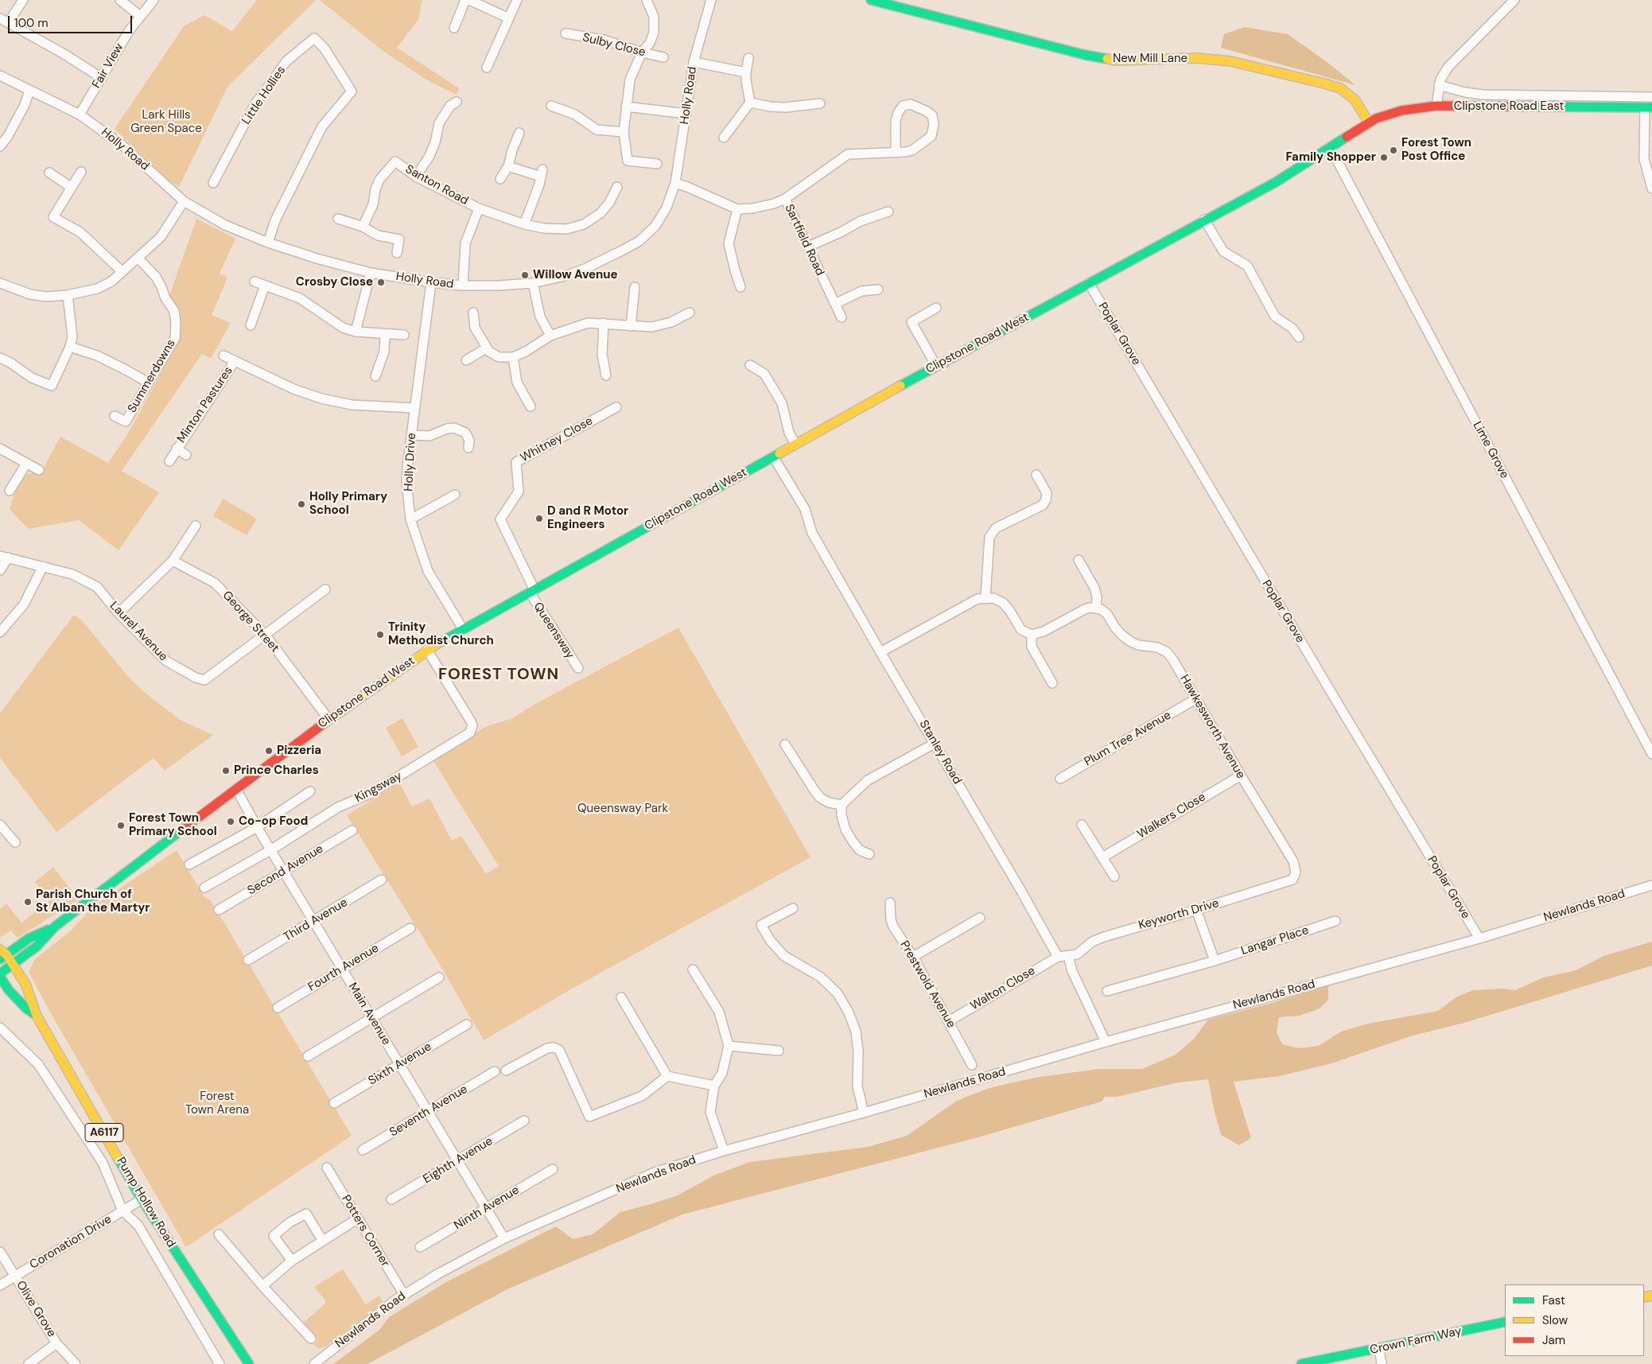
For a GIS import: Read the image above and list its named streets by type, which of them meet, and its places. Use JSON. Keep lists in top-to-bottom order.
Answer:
{
  "streets": {
    "main road": [
      "New Mill Lane",
      "Clipstone Road East",
      "Clipstone Road West",
      "A6117",
      "Pump Hollow Road",
      "Crown Farm Way"
    ],
    "street": [
      "Sulby Close",
      "Fair View",
      "Little Hollies",
      "Holly Road",
      "Santon Road",
      "Sartfield Road",
      "Poplar Grove",
      "Summerdowns",
      "Minton Pastures",
      "Whitney Close",
      "Lime Grove",
      "Holly Drive",
      "George Street",
      "Queensway",
      "Laurel Avenue",
      "Hawkesworth Avenue",
      "Plum Tree Avenue",
      "Stanley Road",
      "Kingsway",
      "Walkers Close",
      "Second Avenue",
      "Newlands Road",
      "Keyworth Drive",
      "Third Avenue",
      "Langar Place",
      "Fourth Avenue",
      "Prestwold Avenue",
      "Walton Close",
      "Main Avenue",
      "Sixth Avenue",
      "Seventh Avenue",
      "Eighth Avenue",
      "Ninth Avenue",
      "Potters Corner",
      "Coronation Drive",
      "Olive Grove"
    ]
  },
  "crossings": [
    ["New Mill Lane", "Clipstone Road East"],
    ["New Mill Lane", "Clipstone Road West"],
    ["Fair View", "Holly Road"],
    ["Little Hollies", "Holly Road"],
    ["Holly Road", "Santon Road"],
    ["Holly Road", "Holly Drive"],
    ["Clipstone Road East", "Clipstone Road West"],
    ["Poplar Grove", "Clipstone Road West"],
    ["Poplar Grove", "Newlands Road"],
    ["Clipstone Road West", "Whitney Close"],
    ["Clipstone Road West", "Lime Grove"],
    ["Clipstone Road West", "Holly Drive"],
    ["Clipstone Road West", "George Street"],
    ["Clipstone Road West", "Queensway"],
    ["Clipstone Road West", "Stanley Road"],
    ["Clipstone Road West", "Kingsway"],
    ["Clipstone Road West", "Main Avenue"],
    ["Clipstone Road West", "Pump Hollow Road"],
    ["Minton Pastures", "Holly Drive"],
    ["Whitney Close", "Queensway"],
    ["George Street", "Laurel Avenue"],
    ["Hawkesworth Avenue", "Plum Tree Avenue"],
    ["Hawkesworth Avenue", "Walkers Close"],
    ["Hawkesworth Avenue", "Keyworth Drive"],
    ["Stanley Road", "Walton Close"],
    ["Kingsway", "Main Avenue"],
    ["Second Avenue", "Main Avenue"],
    ["Newlands Road", "Main Avenue"],
    ["Newlands Road", "Potters Corner"],
    ["Third Avenue", "Main Avenue"],
    ["Fourth Avenue", "Main Avenue"],
    ["Prestwold Avenue", "Walton Close"],
    ["Main Avenue", "Sixth Avenue"],
    ["Main Avenue", "Seventh Avenue"],
    ["Main Avenue", "Eighth Avenue"],
    ["Main Avenue", "Ninth Avenue"],
    ["Pump Hollow Road", "Coronation Drive"],
    ["Coronation Drive", "Olive Grove"]
  ],
  "districts": ["FOREST TOWN"],
  "parks": ["Lark Hills Green Space", "Queensway Park", "Forest Town Arena"],
  "places": [
    "Forest Town Post Office",
    "Family Shopper",
    "Willow Avenue",
    "Crosby Close",
    "Holly Primary School",
    "D and R Motor Engineers",
    "Trinity Methodist Church",
    "Pizzeria",
    "Prince Charles",
    "Co-op Food",
    "Forest Town Primary School",
    "Parish Church of St Alban the Martyr"
  ],
  "legend": ["Fast", "Slow", "Jam"],
  "scale_bar": "100 m"
}
